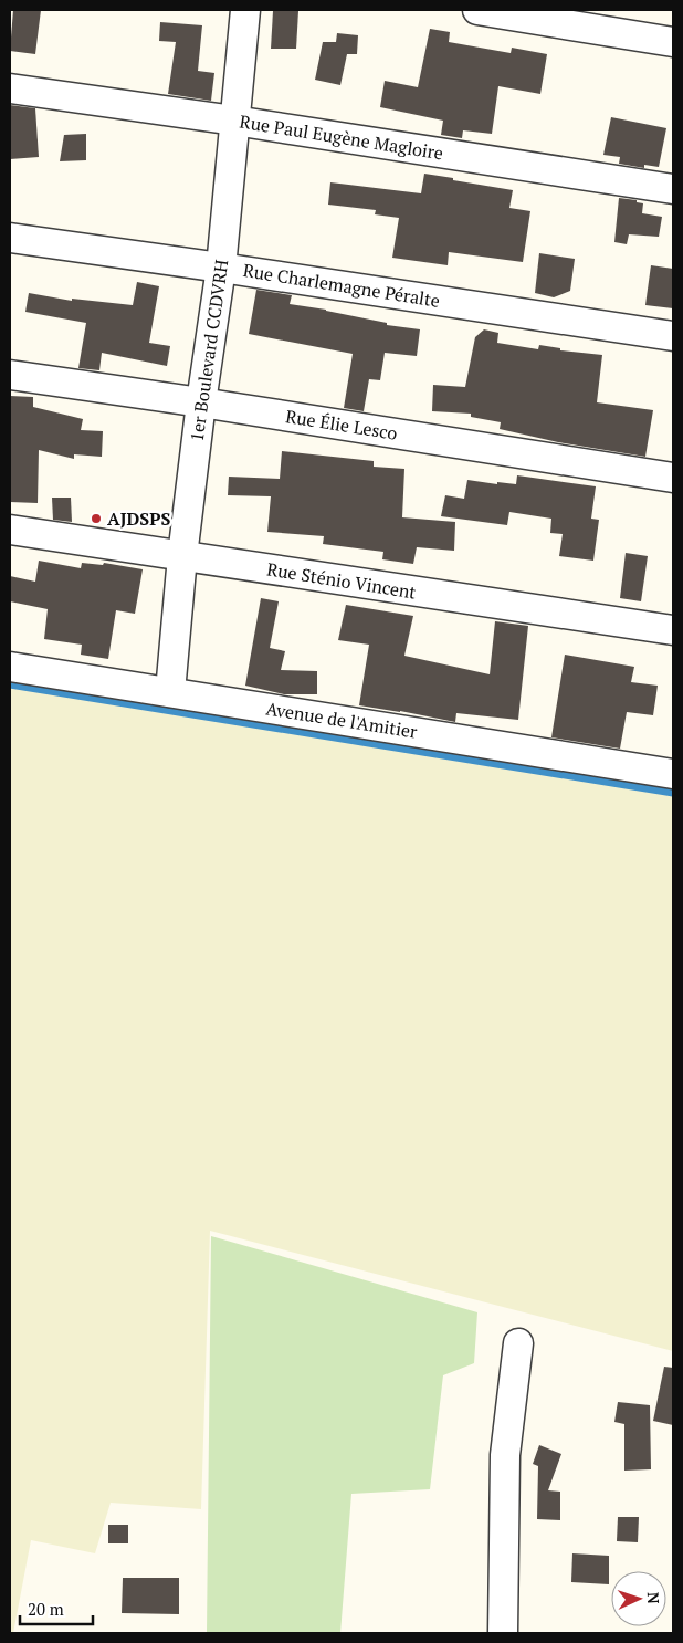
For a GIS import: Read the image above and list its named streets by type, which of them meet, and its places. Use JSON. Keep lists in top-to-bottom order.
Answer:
{
  "streets": {
    "street": [
      "Rue Paul Eugène Magloire",
      "Rue Charlemagne Péralte",
      "1er Boulevard CCDVRH",
      "Rue Élie Lesco",
      "Rue Sténio Vincent",
      "Avenue de l'Amitier"
    ]
  },
  "crossings": [
    ["Rue Paul Eugène Magloire", "1er Boulevard CCDVRH"],
    ["Rue Charlemagne Péralte", "1er Boulevard CCDVRH"],
    ["1er Boulevard CCDVRH", "Rue Élie Lesco"],
    ["1er Boulevard CCDVRH", "Rue Sténio Vincent"],
    ["1er Boulevard CCDVRH", "Avenue de l'Amitier"]
  ],
  "places": ["AJDSPS"],
  "scale_bar": "20 m",
  "north": "right"
}
